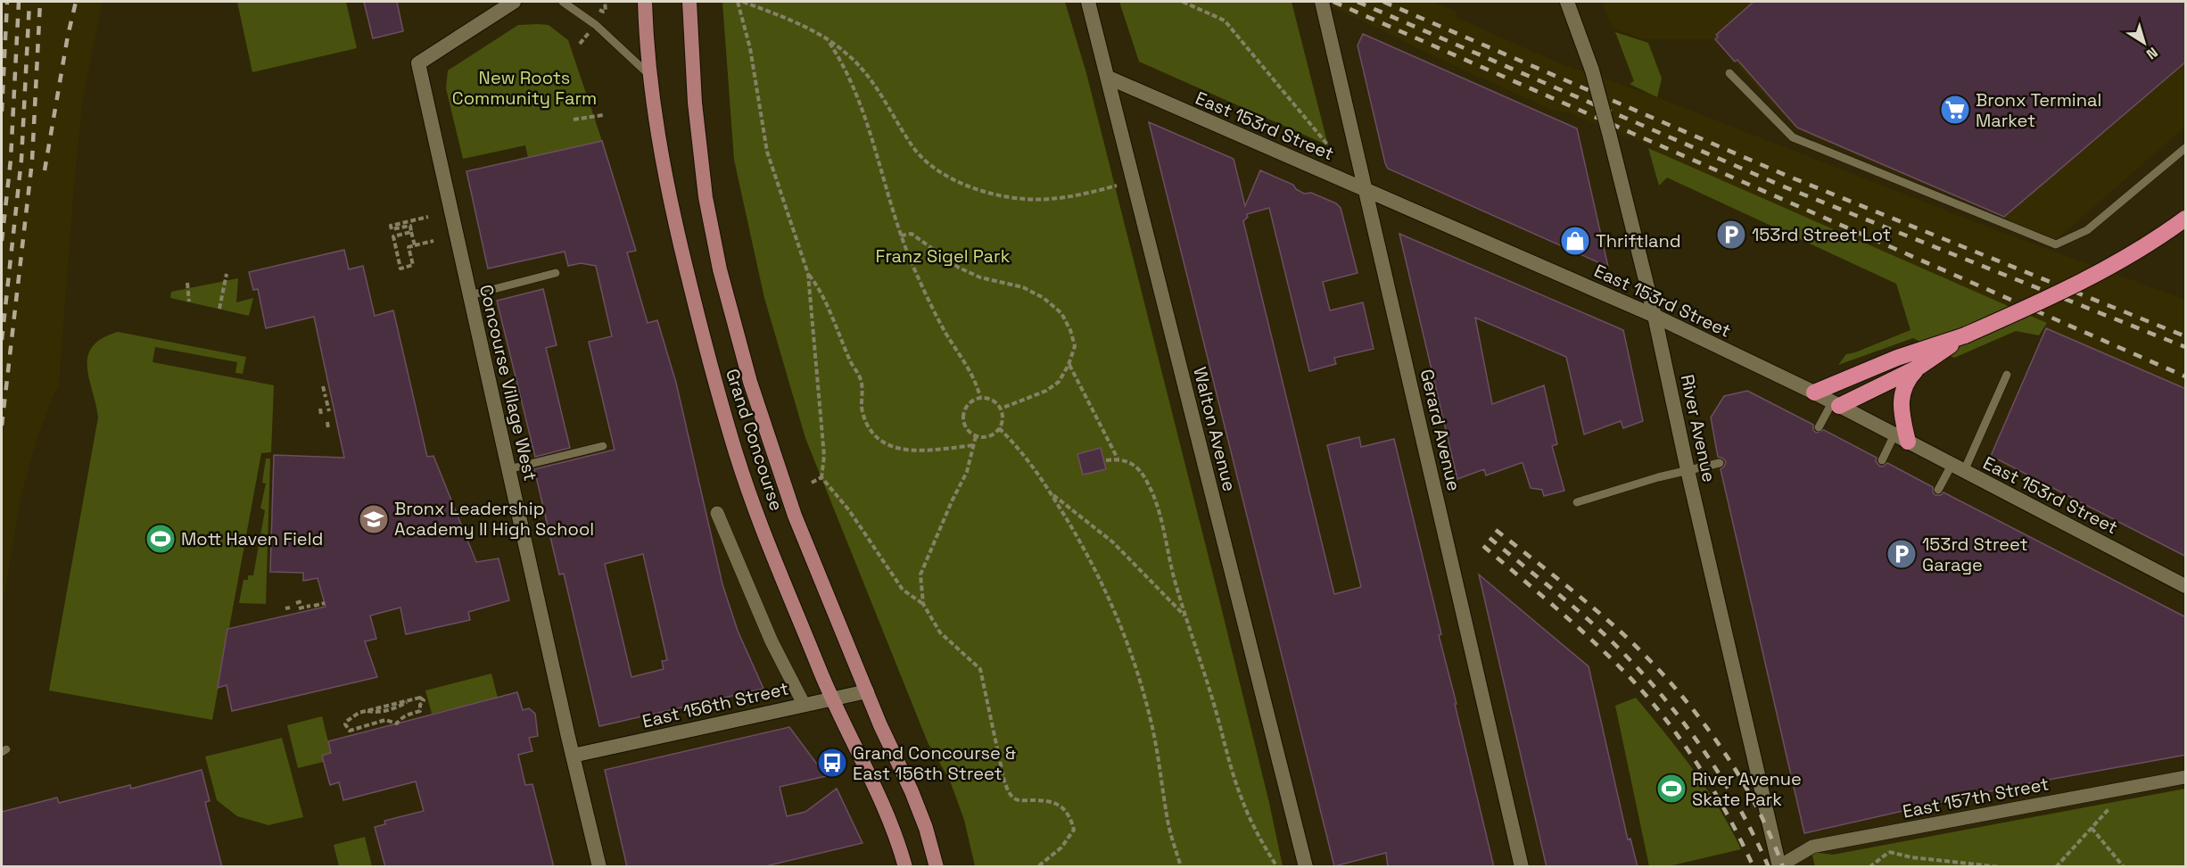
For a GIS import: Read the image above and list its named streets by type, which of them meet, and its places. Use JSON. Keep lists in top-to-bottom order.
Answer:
{
  "streets": {
    "main road": ["Grand Concourse"],
    "street": [
      "East 153rd Street",
      "Concourse Village West",
      "River Avenue",
      "Walton Avenue",
      "Gerard Avenue",
      "East 156th Street",
      "East 157th Street"
    ]
  },
  "crossings": [
    ["East 153rd Street", "River Avenue"],
    ["East 153rd Street", "Walton Avenue"],
    ["East 153rd Street", "Gerard Avenue"],
    ["Concourse Village West", "East 156th Street"],
    ["River Avenue", "East 157th Street"],
    ["Grand Concourse", "East 156th Street"]
  ],
  "parks": ["New Roots Community Farm", "Franz Sigel Park"],
  "places": {
    "supermarket": ["Bronx Terminal Market"],
    "parking": ["153rd Street Lot", "153rd Street Garage"],
    "shop": ["Thriftland"],
    "school or university": ["Bronx Leadership Academy II High School"],
    "sports": ["Mott Haven Field", "River Avenue Skate Park"],
    "bus stop": ["Grand Concourse & East 156th Street"]
  },
  "north": "bottom right"
}
